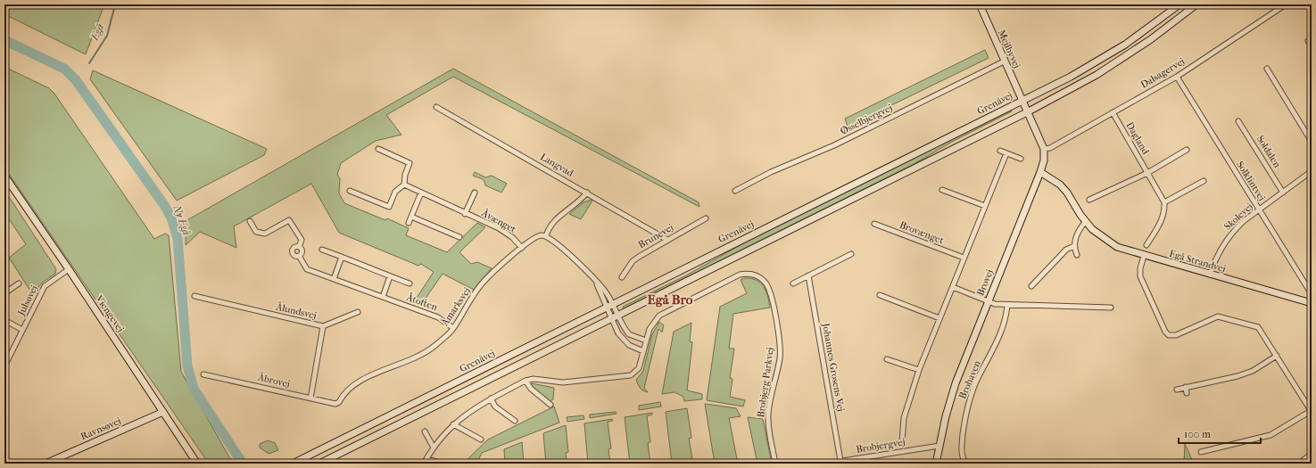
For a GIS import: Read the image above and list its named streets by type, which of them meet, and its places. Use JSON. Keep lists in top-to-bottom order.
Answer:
{
  "streets": {
    "main road": [
      "Mejlbyvej",
      "Grenåvej",
      "Egå Strandvej",
      "Brovej",
      "Viengevej",
      "Ravnsøvej"
    ],
    "street": [
      "Dalsagervej",
      "Øsselbjergvej",
      "Dagland",
      "Soldalen",
      "Langvad",
      "Solklintvej",
      "Skolevej",
      "Åvænget",
      "Brovænget",
      "Brunevej",
      "Julsøvej",
      "Åtoften",
      "Åmarksvej",
      "Ålundsvej",
      "Johannes Grosens Vej",
      "Brohaven",
      "Åbrovej",
      "Brobjerg Parkvej",
      "Brobjergvej"
    ]
  },
  "crossings": [
    ["Mejlbyvej", "Grenåvej"],
    ["Mejlbyvej", "Øsselbjergvej"],
    ["Dalsagervej", "Dagland"],
    ["Dalsagervej", "Solklintvej"],
    ["Dalsagervej", "Brovej"],
    ["Soldalen", "Skolevej"],
    ["Langvad", "Brunevej"],
    ["Solklintvej", "Skolevej"],
    ["Skolevej", "Egå Strandvej"],
    ["Åvænget", "Åmarksvej"],
    ["Egå Strandvej", "Brovej"],
    ["Brovej", "Brobjergvej"],
    ["Julsøvej", "Viengevej"],
    ["Åtoften", "Åmarksvej"],
    ["Åmarksvej", "Åbrovej"],
    ["Ålundsvej", "Åbrovej"],
    ["Viengevej", "Ravnsøvej"],
    ["Johannes Grosens Vej", "Brobjergvej"]
  ],
  "districts": ["Egå Bro"],
  "water": ["Egå", "Ny Egå"],
  "scale_bar": "100 m"
}
